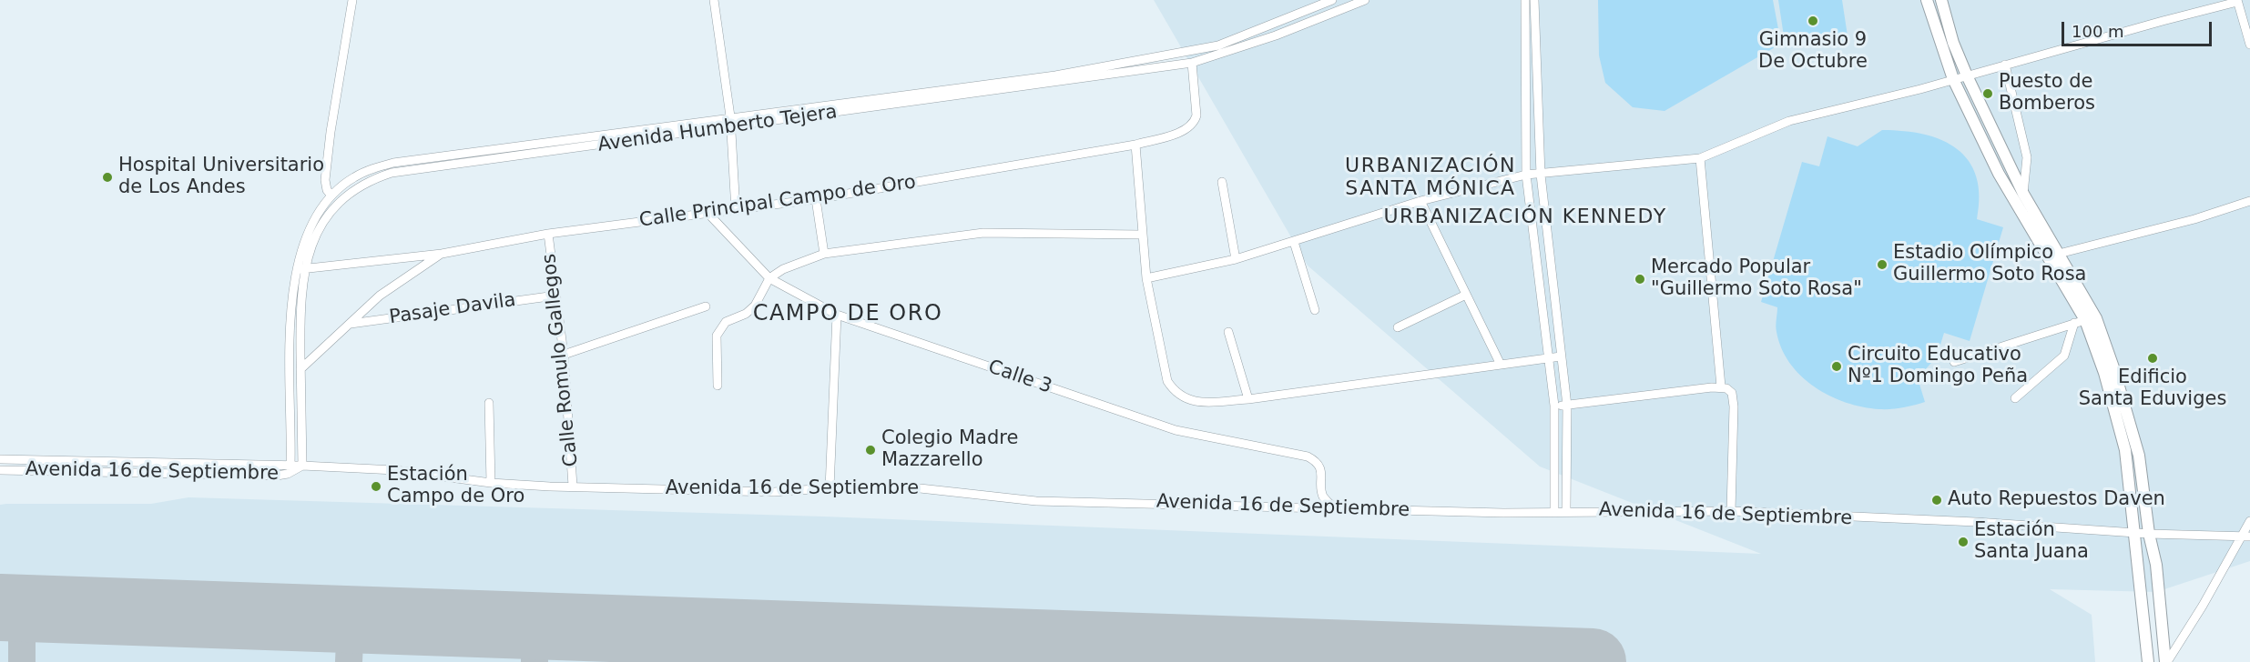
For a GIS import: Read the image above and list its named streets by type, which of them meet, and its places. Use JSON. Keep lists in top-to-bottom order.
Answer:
{
  "streets": {
    "street": [
      "Avenida Humberto Tejera",
      "Calle Principal Campo de Oro",
      "Pasaje Davila",
      "Calle Romulo Gallegos",
      "Calle 3",
      "Avenida 16 de Septiembre"
    ]
  },
  "crossings": [
    ["Avenida Humberto Tejera", "Calle Principal Campo de Oro"],
    ["Avenida Humberto Tejera", "Avenida 16 de Septiembre"],
    ["Calle Principal Campo de Oro", "Calle Romulo Gallegos"],
    ["Calle Principal Campo de Oro", "Calle 3"],
    ["Pasaje Davila", "Calle Romulo Gallegos"],
    ["Calle Romulo Gallegos", "Avenida 16 de Septiembre"],
    ["Calle 3", "Avenida 16 de Septiembre"]
  ],
  "districts": ["URBANIZACIÓN SANTA MÓNICA", "URBANIZACIÓN KENNEDY", "CAMPO DE ORO"],
  "places": [
    "Gimnasio 9 De Octubre",
    "Puesto de Bomberos",
    "Hospital Universitario de Los Andes",
    "Estadio Olímpico Guillermo Soto Rosa",
    "Mercado Popular \"Guillermo Soto Rosa\"",
    "Edificio Santa Eduviges",
    "Circuito Educativo Nº1 Domingo Peña",
    "Colegio Madre Mazzarello",
    "Estación Campo de Oro",
    "Auto Repuestos Daven",
    "Estación Santa Juana"
  ],
  "scale_bar": "100 m"
}
